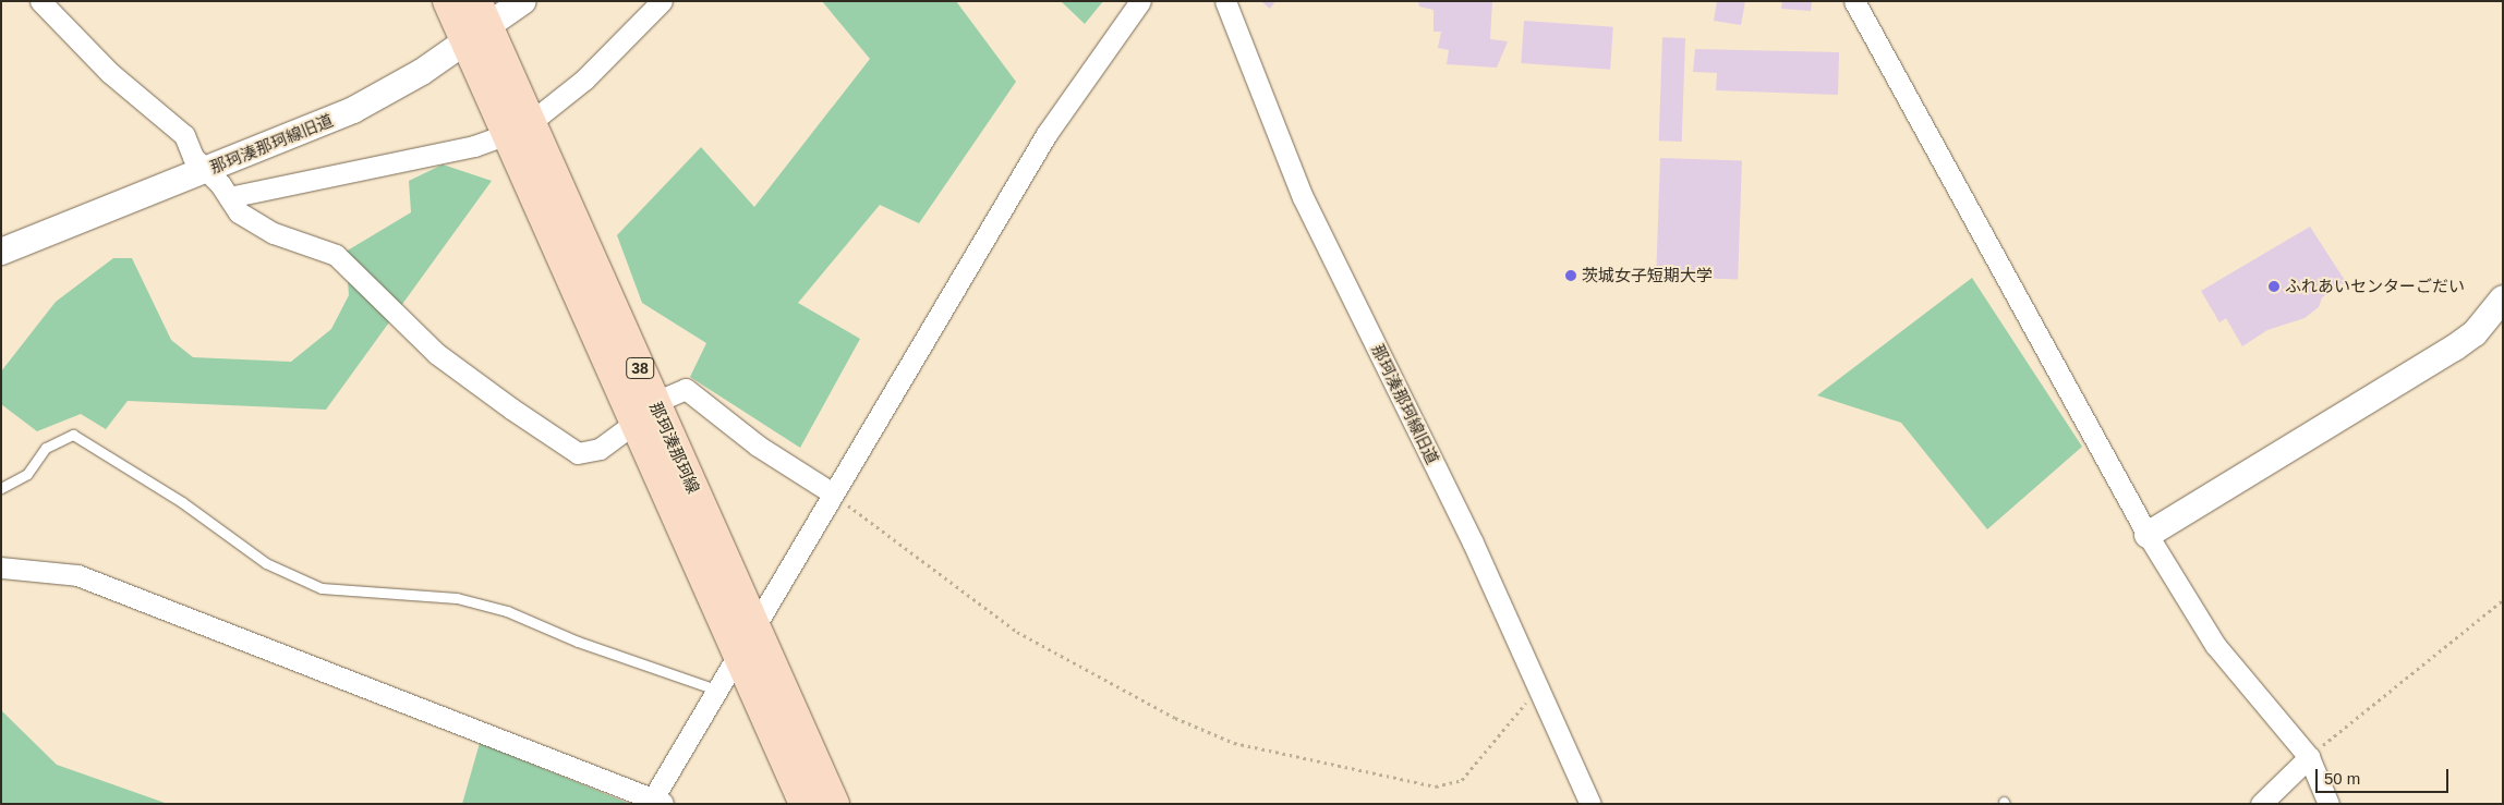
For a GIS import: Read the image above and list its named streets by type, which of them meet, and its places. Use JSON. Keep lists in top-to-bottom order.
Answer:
{
  "streets": {
    "main road": ["38", "那珂湊那珂線"],
    "street": ["那珂湊那珂線旧道"]
  },
  "crossings": [
    ["那珂湊那珂線旧道", "那珂湊那珂線"]
  ],
  "places": ["茨城女子短期大学", "ふれあいセンターごだい"],
  "scale_bar": "50 m"
}
